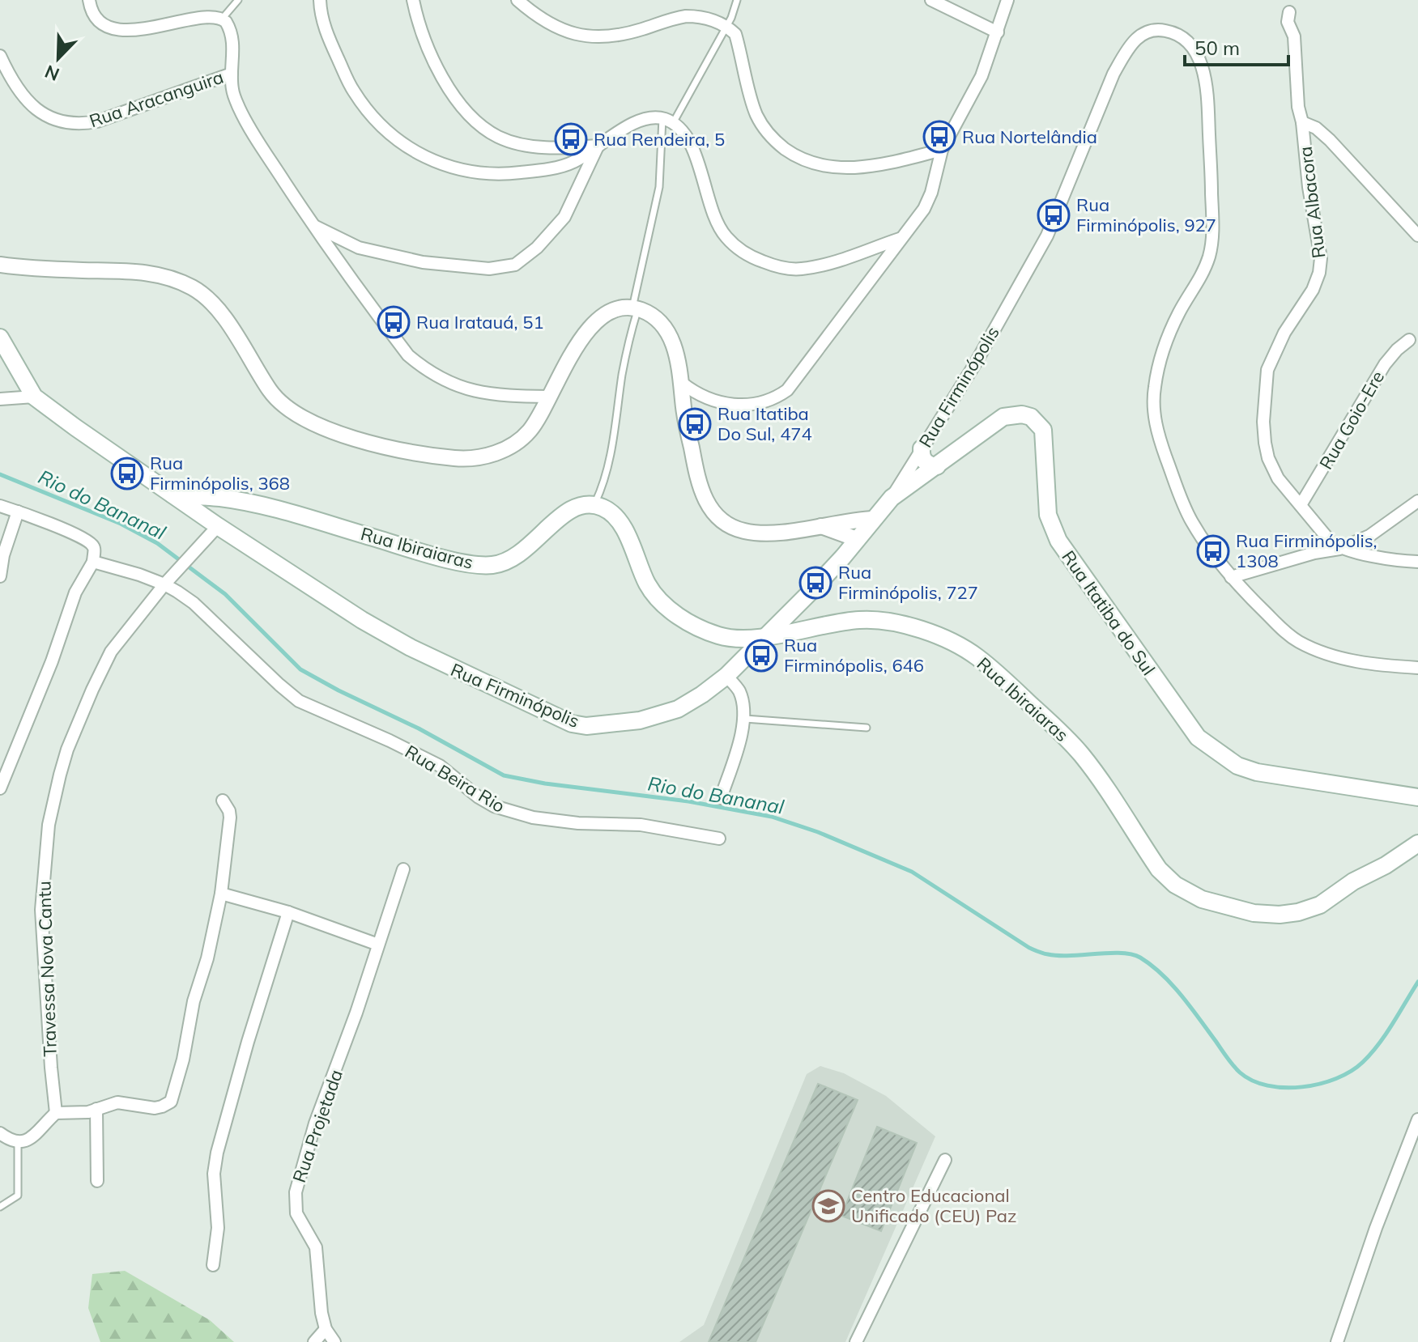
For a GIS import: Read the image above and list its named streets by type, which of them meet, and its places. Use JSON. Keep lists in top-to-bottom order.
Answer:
{
  "streets": {
    "main road": ["Rua Firminópolis", "Rua Ibiraiaras", "Rua Itatiba do Sul"],
    "street": [
      "Rua Aracanguira",
      "Rua Albacora",
      "Rua Goio-Ere",
      "Rua Beira Rio",
      "Travessa Nova Cantu",
      "Rua Projetada"
    ]
  },
  "crossings": [
    ["Rua Albacora", "Rua Goio-Ere"],
    ["Rua Firminópolis", "Rua Ibiraiaras"],
    ["Rua Firminópolis", "Rua Itatiba do Sul"],
    ["Rua Firminópolis", "Travessa Nova Cantu"],
    ["Rua Beira Rio", "Travessa Nova Cantu"]
  ],
  "water": ["Rio do Bananal"],
  "places": {
    "bus stop": [
      "Rua Nortelândia",
      "Rua Rendeira, 5",
      "Rua Firminópolis, 927",
      "Rua Iratauá, 51",
      "Rua Itatiba Do Sul, 474",
      "Rua Firminópolis, 368",
      "Rua Firminópolis, 1308",
      "Rua Firminópolis, 727",
      "Rua Firminópolis, 646"
    ],
    "school or university": ["Centro Educacional Unificado (CEU) Paz"]
  },
  "scale_bar": "50 m",
  "north": "bottom left"
}
